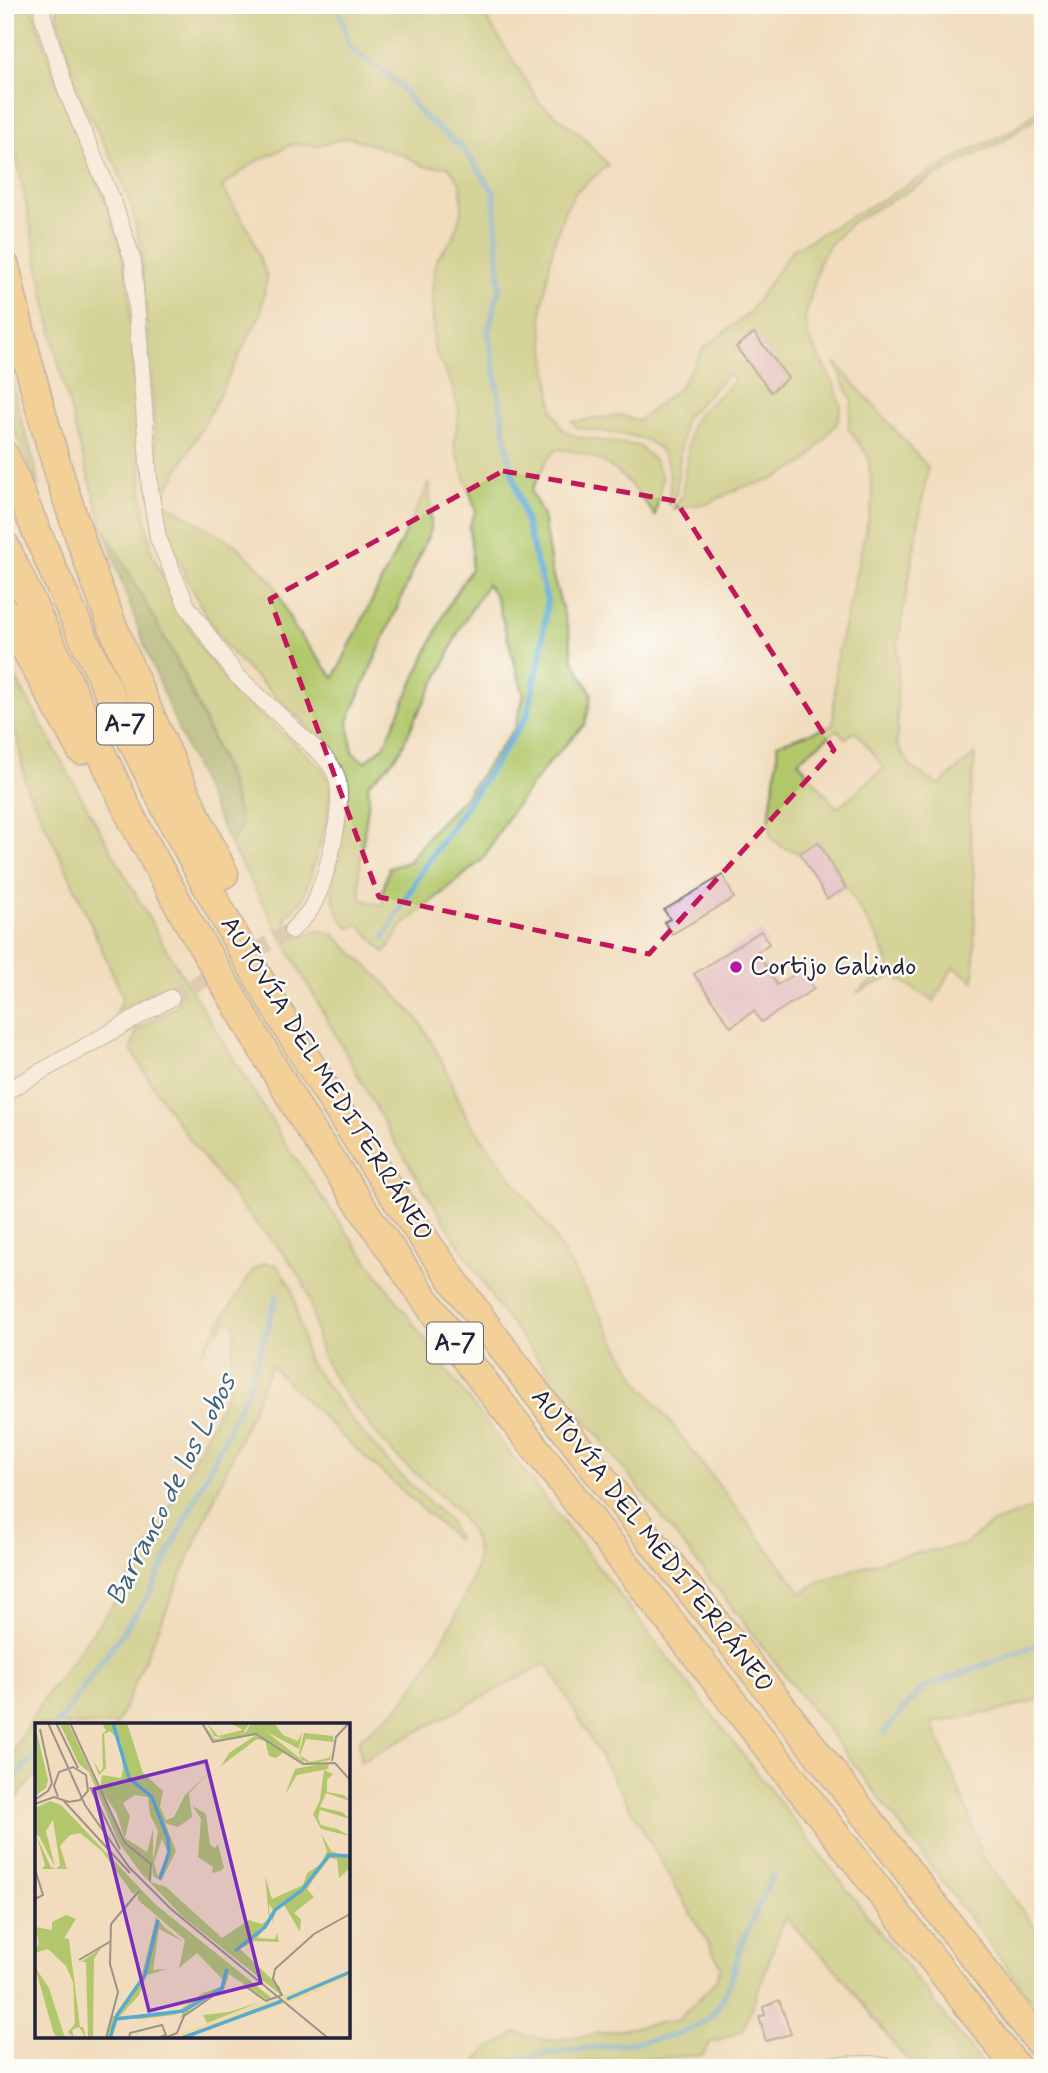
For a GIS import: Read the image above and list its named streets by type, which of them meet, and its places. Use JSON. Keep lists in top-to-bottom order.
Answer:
{
  "streets": {
    "highway": ["A-7", "AUTOVÍA DEL MEDITERRÁNEO"]
  },
  "water": ["Barranco de los Lobos"],
  "places": ["Cortijo Galindo"]
}
